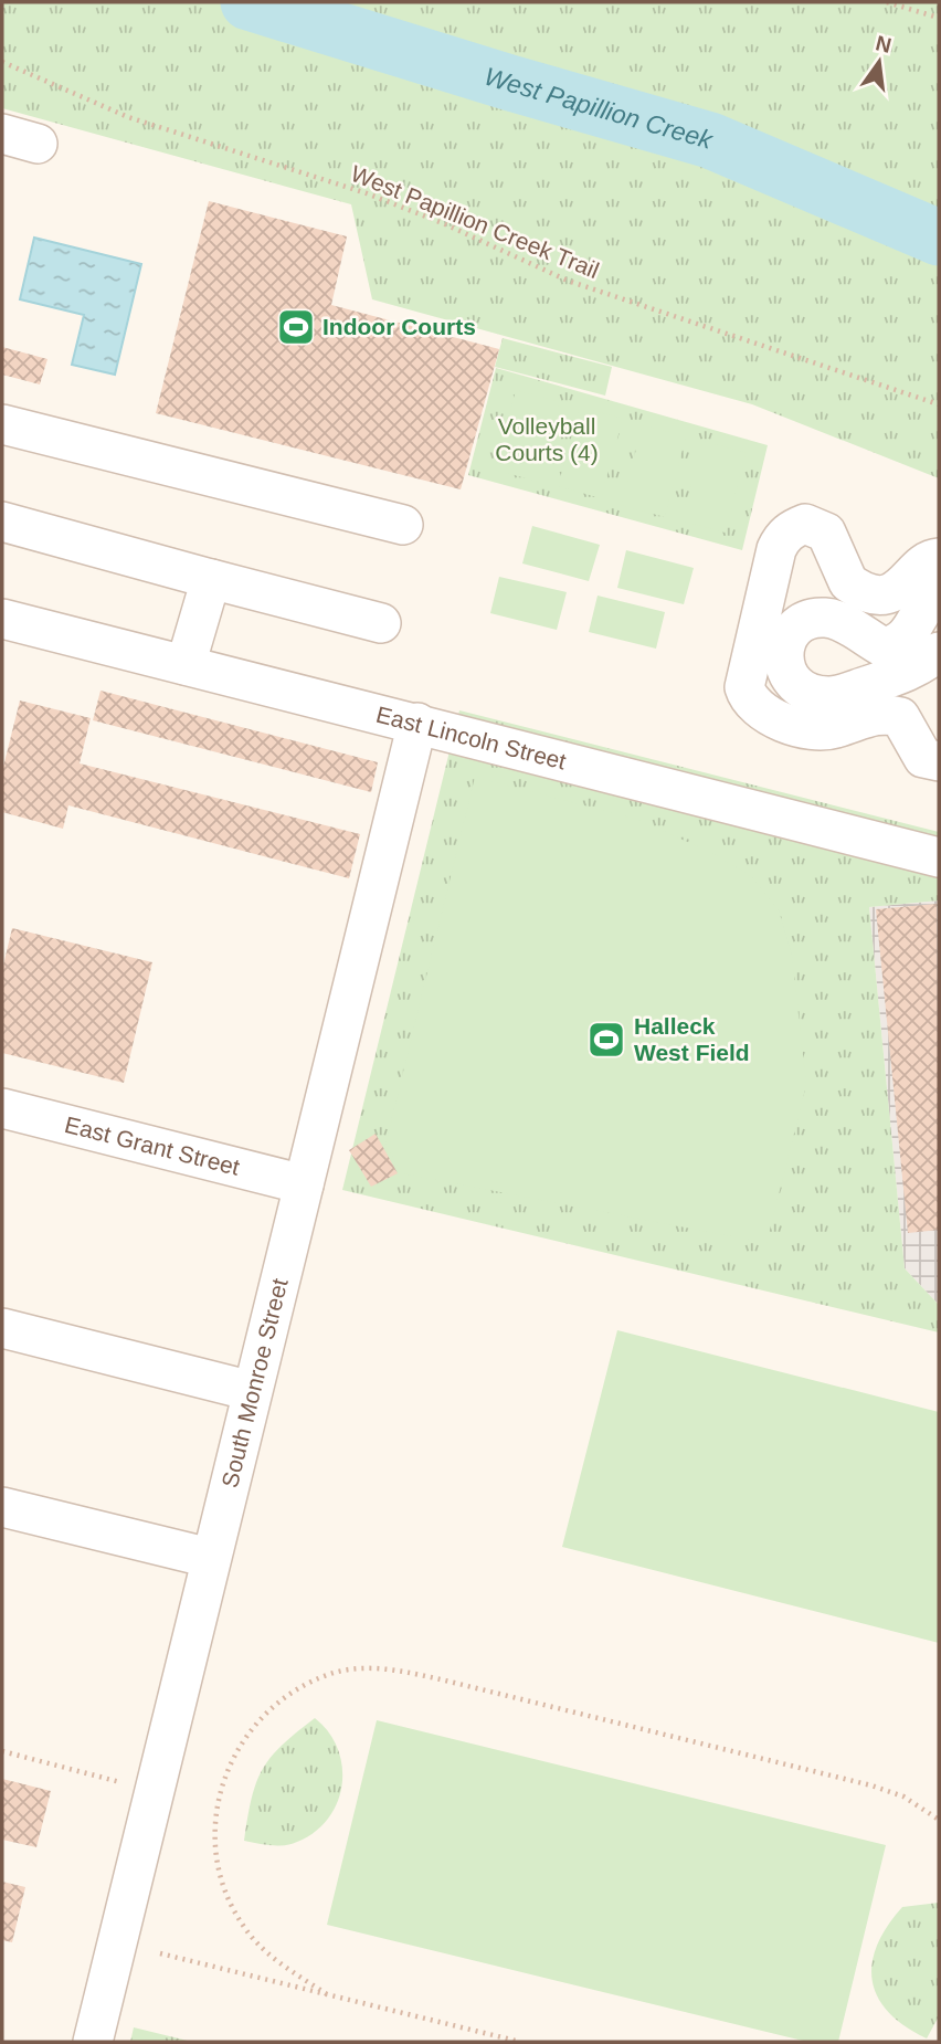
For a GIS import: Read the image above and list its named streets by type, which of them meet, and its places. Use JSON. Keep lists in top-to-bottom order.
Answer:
{
  "streets": {
    "street": ["East Lincoln Street", "East Grant Street", "South Monroe Street"],
    "path": ["West Papillion Creek Trail"]
  },
  "crossings": [
    ["East Lincoln Street", "South Monroe Street"],
    ["East Grant Street", "South Monroe Street"]
  ],
  "water": ["West Papillion Creek"],
  "parks": ["Volleyball Courts (4)"],
  "places": {
    "sports": ["Indoor Courts", "Halleck West Field"]
  },
  "north": "top"
}
